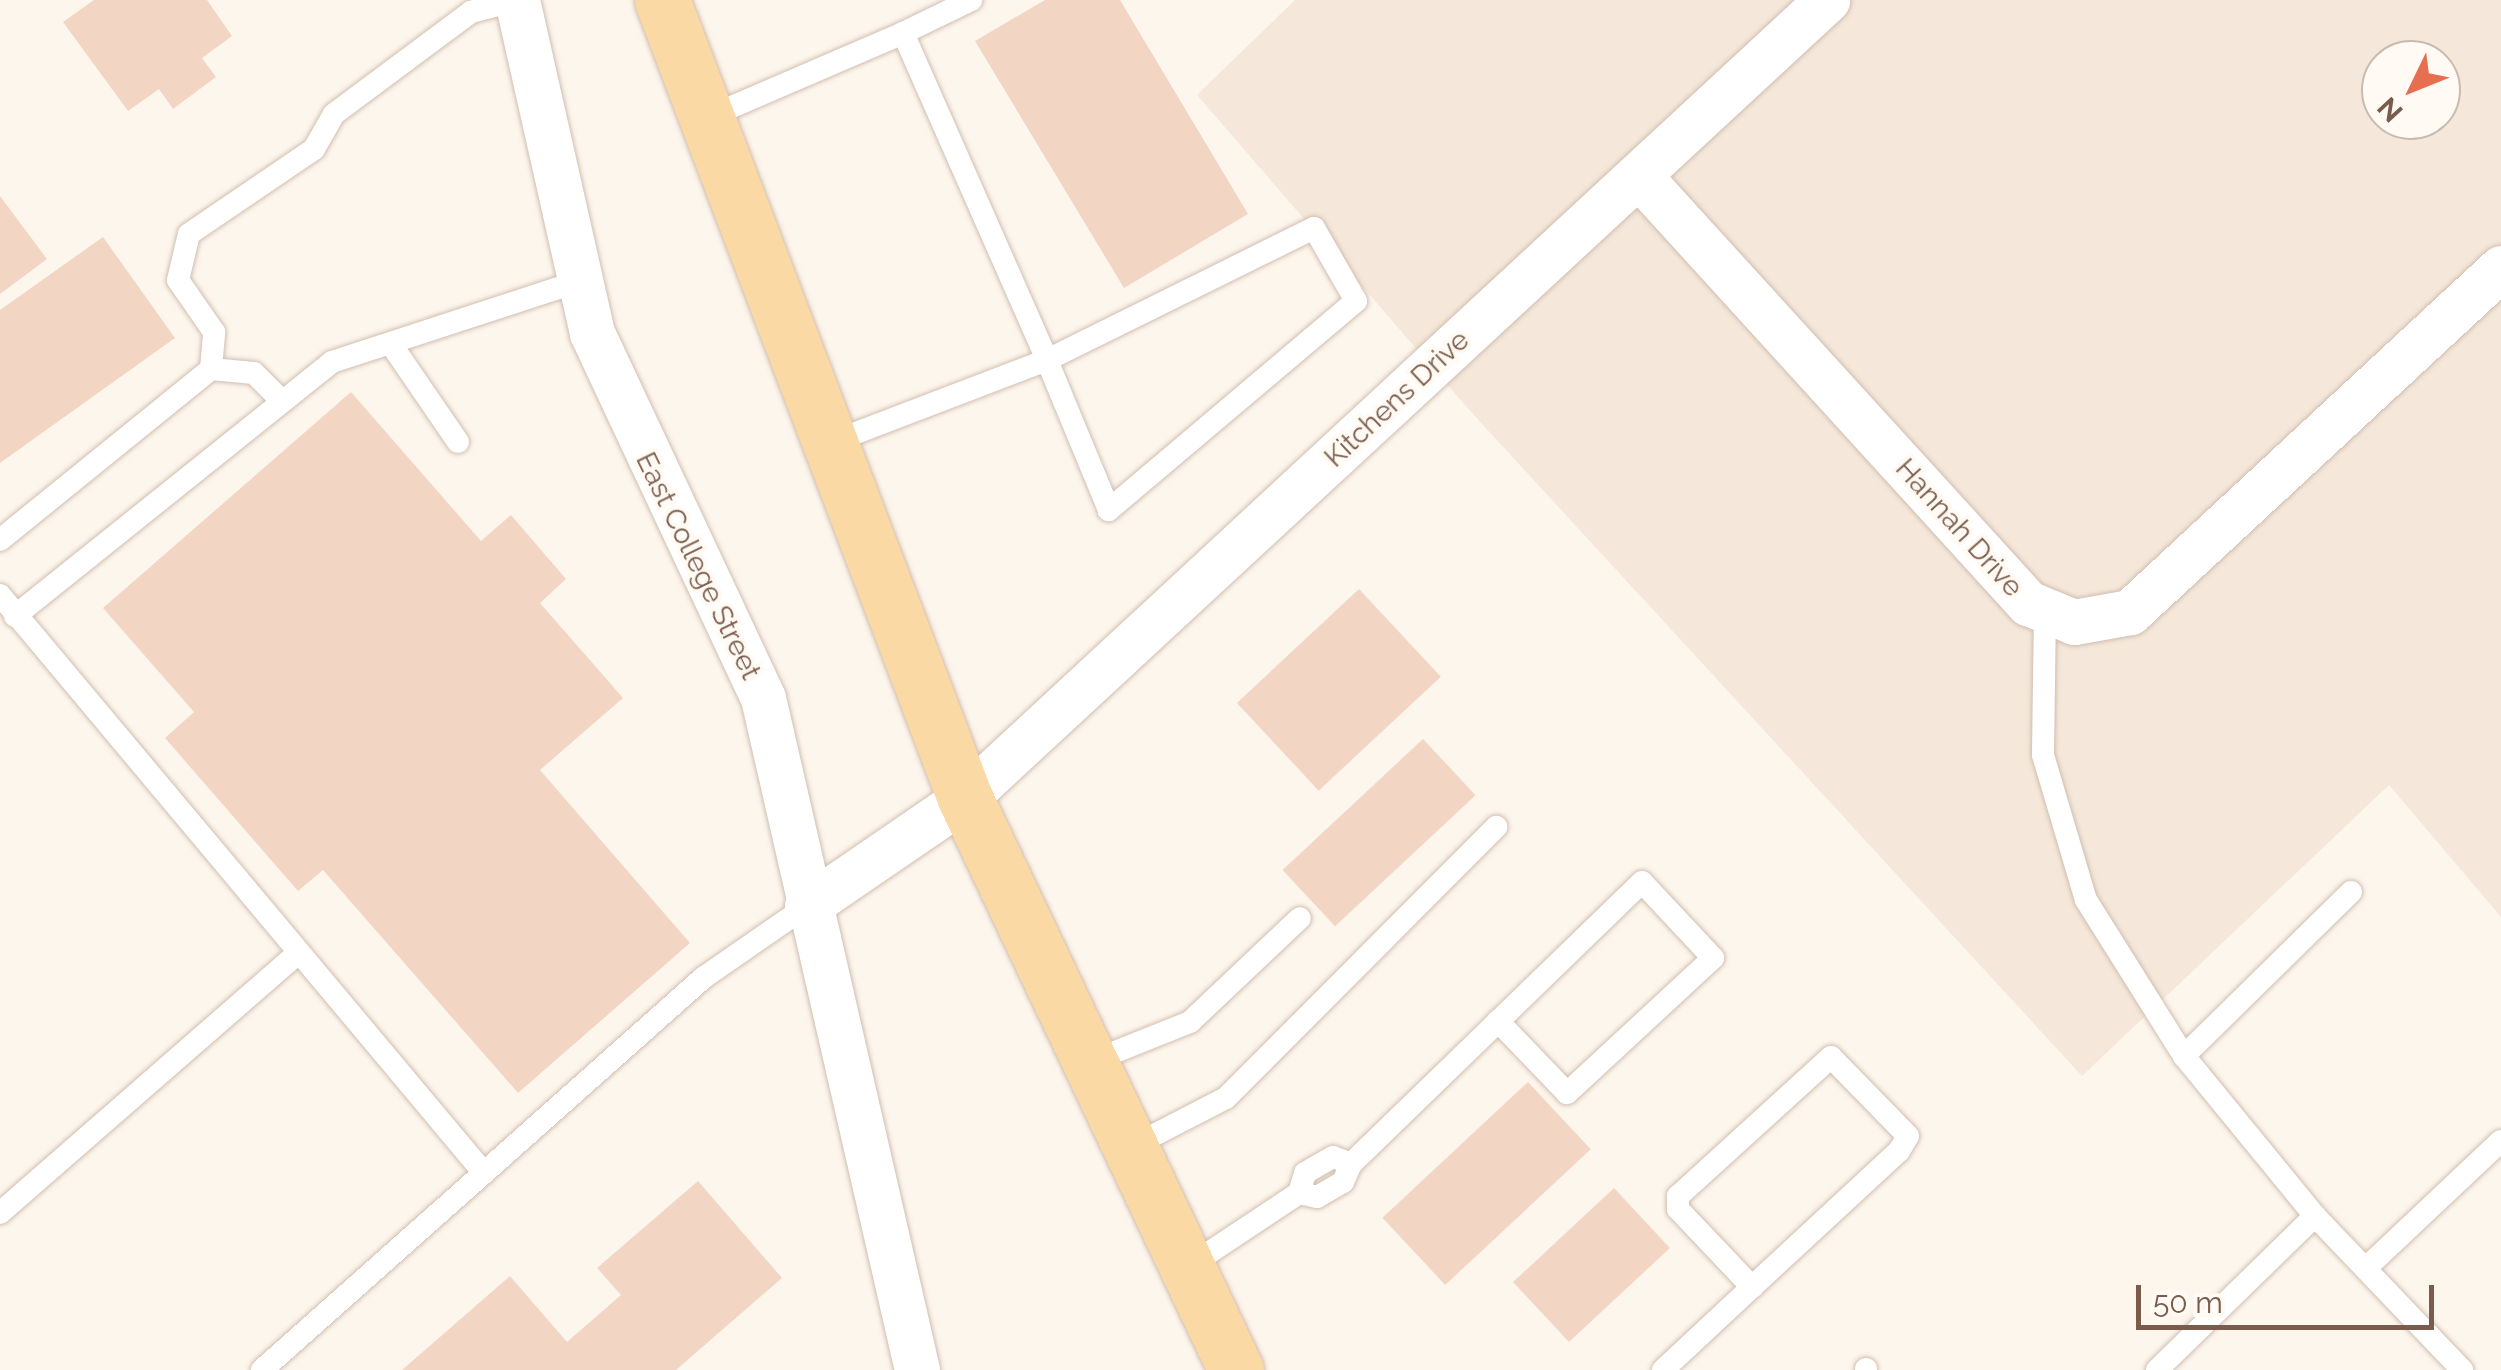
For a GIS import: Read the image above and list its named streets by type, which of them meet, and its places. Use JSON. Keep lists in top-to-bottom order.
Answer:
{
  "streets": {
    "street": ["Kitchens Drive", "Hannah Drive", "East College Street"]
  },
  "crossings": [
    ["Kitchens Drive", "Hannah Drive"],
    ["Kitchens Drive", "East College Street"]
  ],
  "scale_bar": "50 m",
  "north": "bottom left"
}
